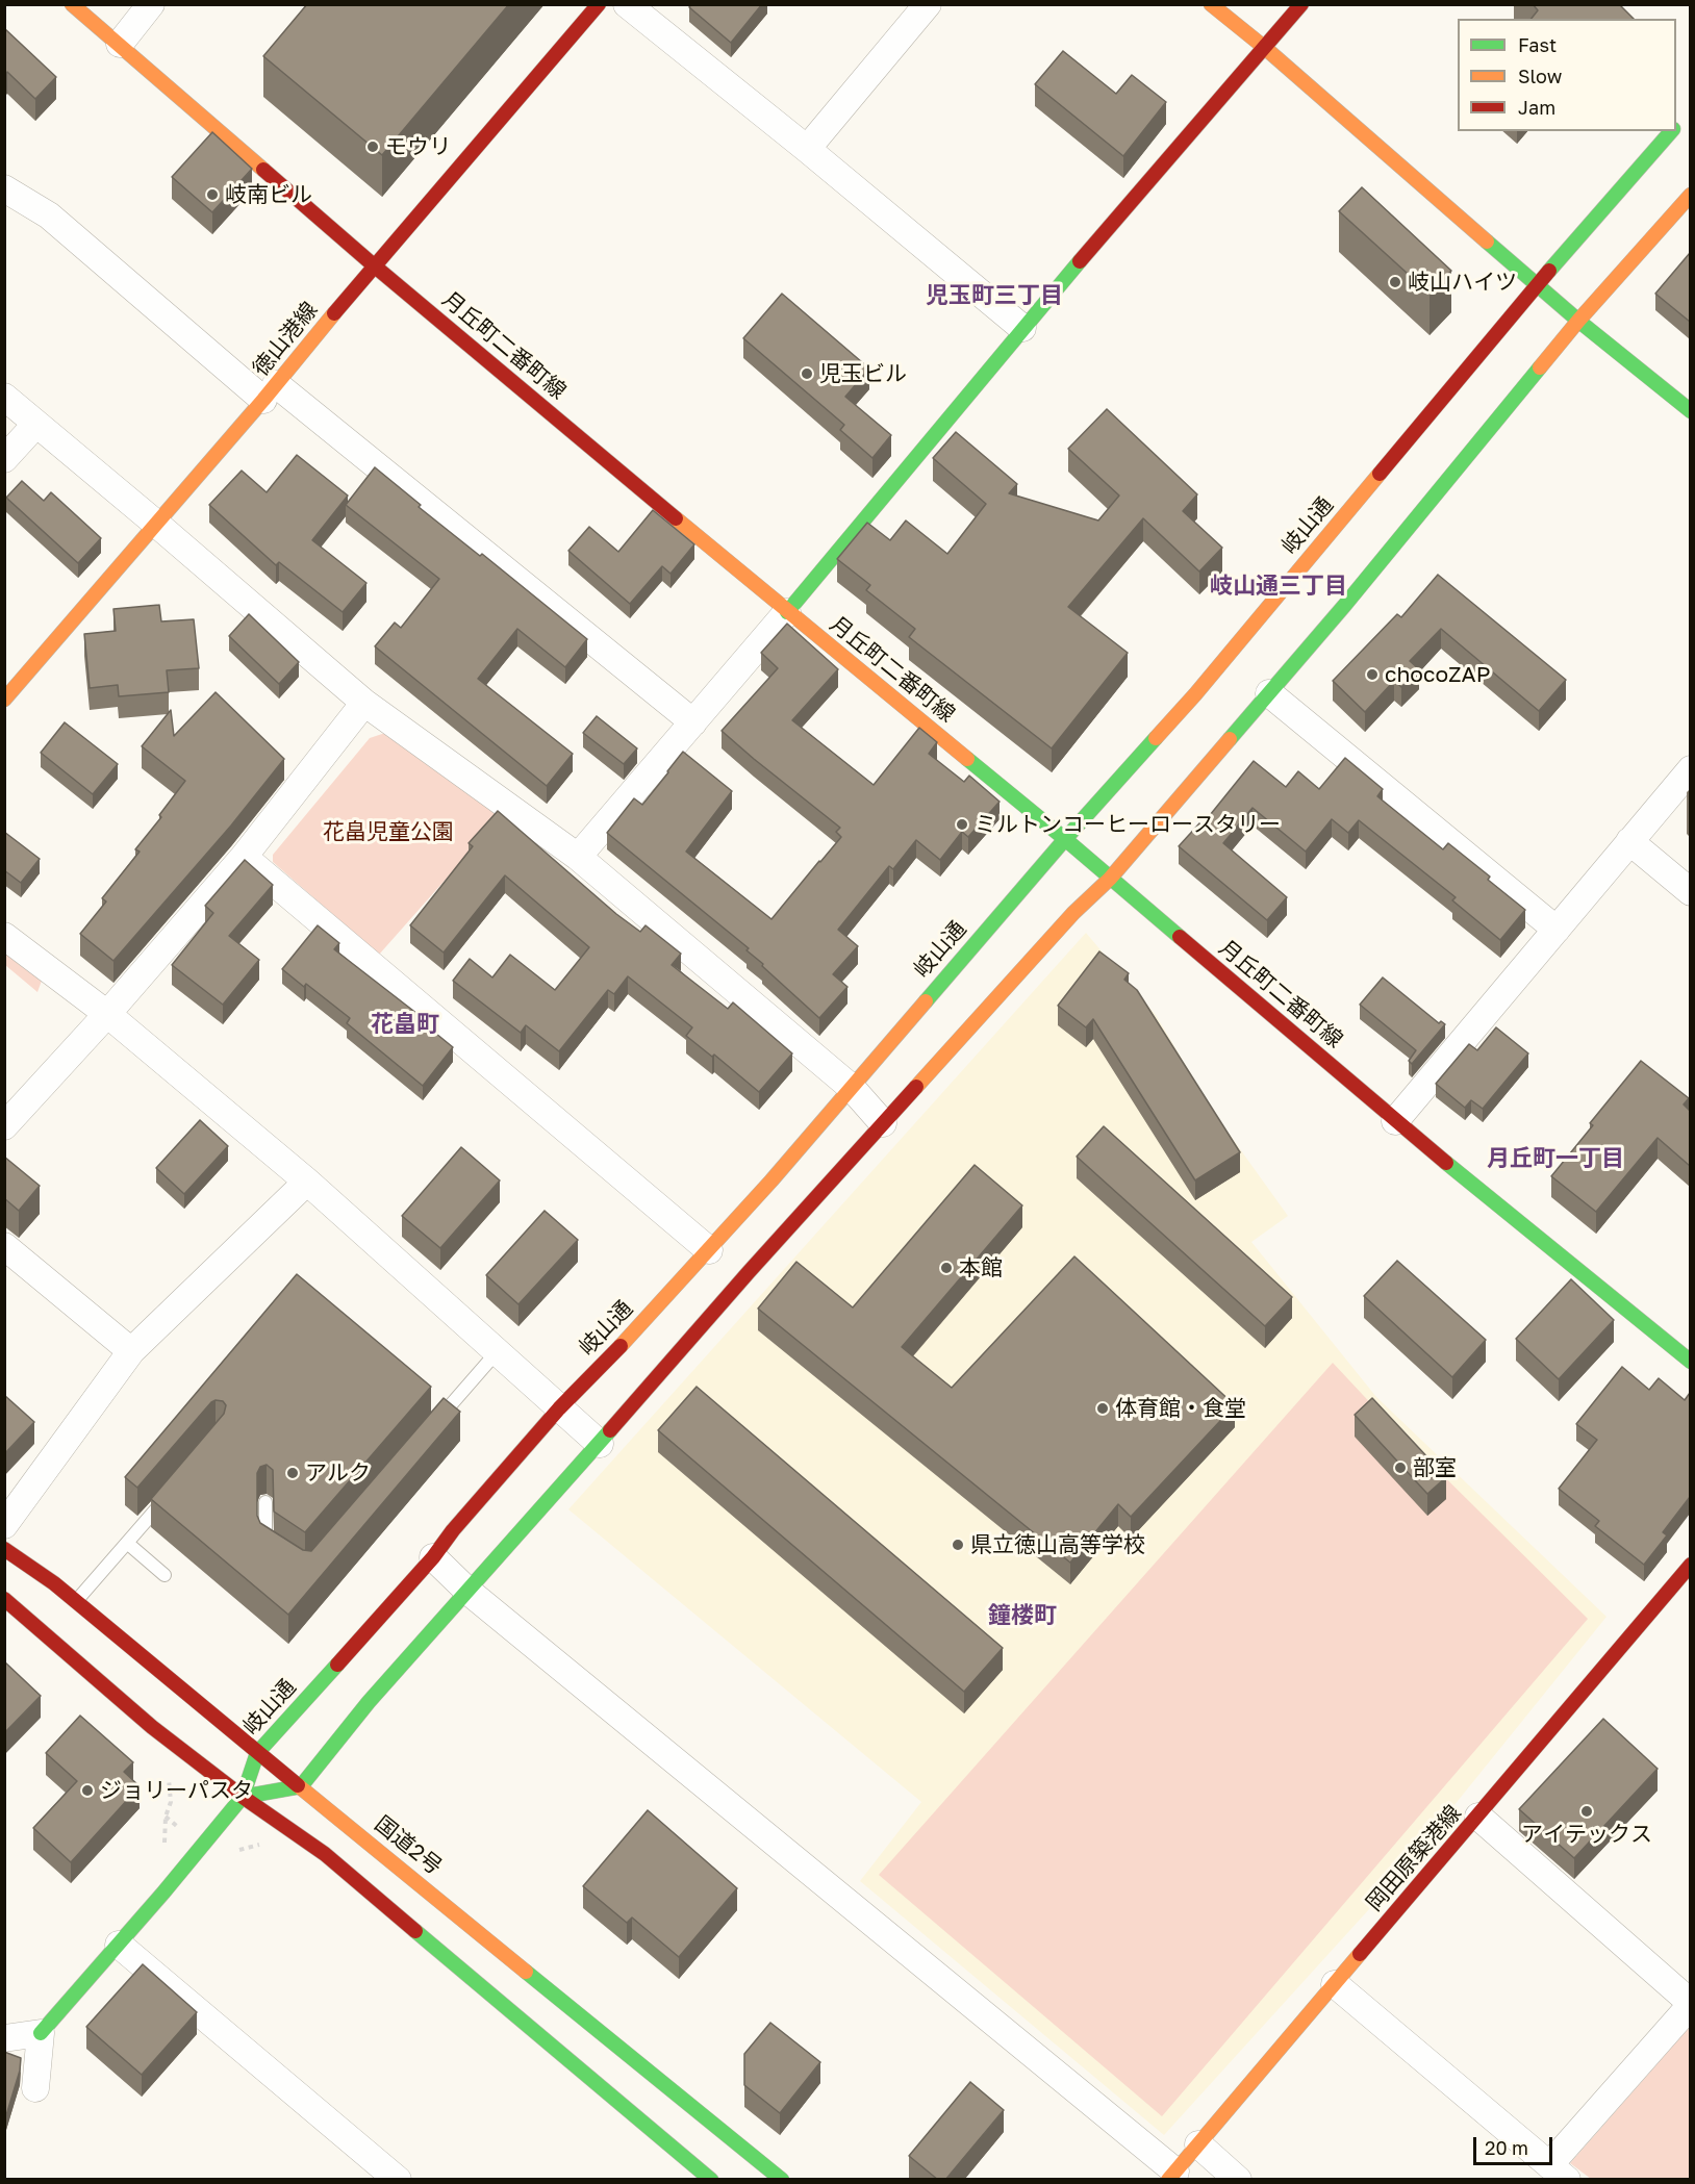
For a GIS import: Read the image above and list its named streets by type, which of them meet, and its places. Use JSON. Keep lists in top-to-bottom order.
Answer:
{
  "streets": {
    "main road": [
      "徳山港線",
      "月丘町二番町線",
      "岐山通",
      "国道2号",
      "岡田原築港線"
    ]
  },
  "crossings": [
    ["徳山港線", "月丘町二番町線"],
    ["月丘町二番町線", "岐山通"],
    ["岐山通", "国道2号"]
  ],
  "districts": [
    "児玉町三丁目",
    "岐山通三丁目",
    "花畠町",
    "月丘町一丁目",
    "鐘楼町"
  ],
  "parks": ["花畠児童公園"],
  "places": [
    "モウリ",
    "岐南ビル",
    "岐山ハイツ",
    "児玉ビル",
    "chocoZAP",
    "ミルトンコーヒーロースタリー",
    "本館",
    "体育館・食堂",
    "部室",
    "アルク",
    "県立徳山高等学校",
    "ジョリーパスタ",
    "アイテックス"
  ],
  "legend": ["Fast", "Slow", "Jam"],
  "scale_bar": "20 m"
}
